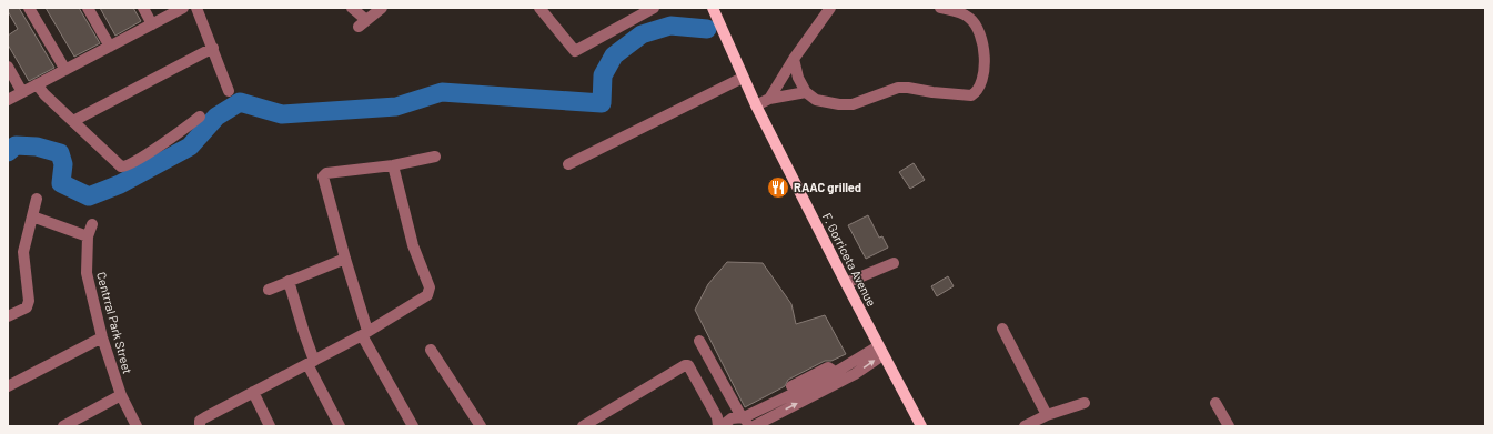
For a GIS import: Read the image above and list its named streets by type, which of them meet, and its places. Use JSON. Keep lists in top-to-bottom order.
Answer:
{
  "streets": {
    "main road": ["F. Gorriceta Avenue"],
    "street": ["Centrral Park Street"]
  },
  "places": {
    "restaurant": ["RAAC grilled"]
  }
}
